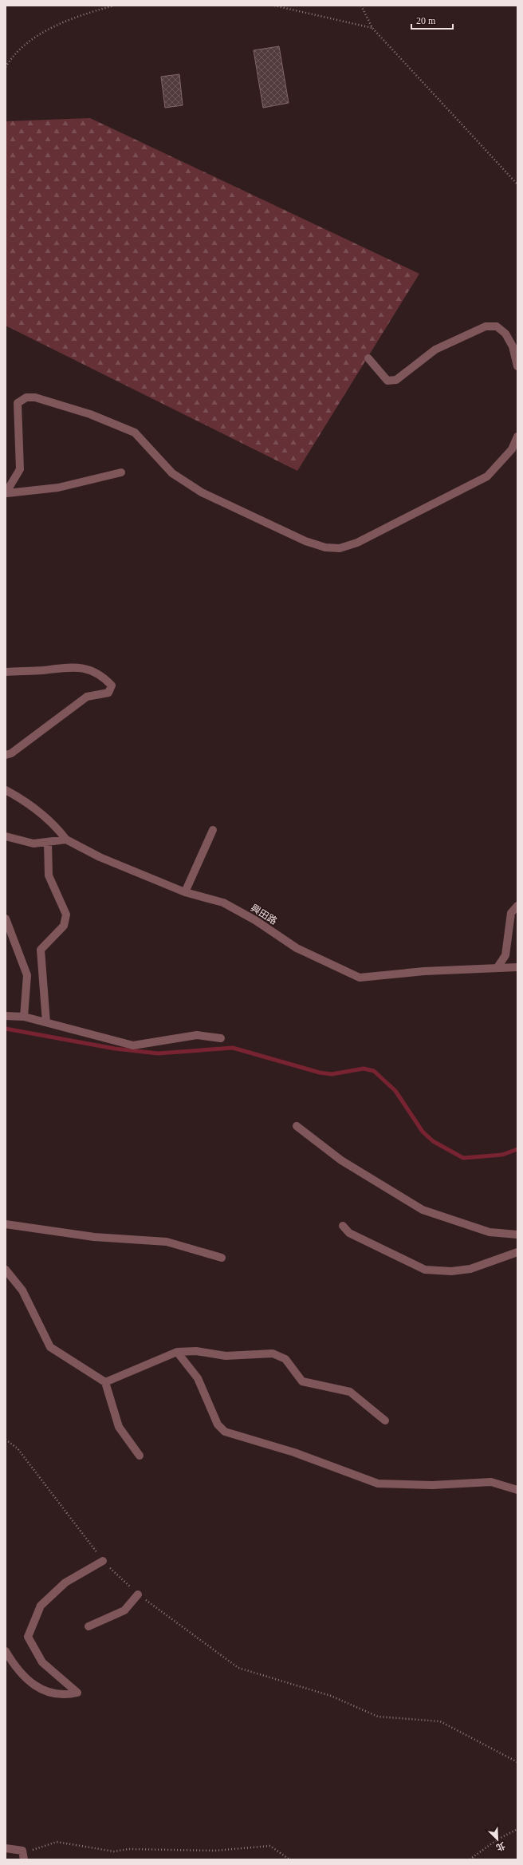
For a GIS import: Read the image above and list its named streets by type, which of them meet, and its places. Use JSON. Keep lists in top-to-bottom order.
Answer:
{
  "streets": {
    "street": ["興田路"]
  },
  "scale_bar": "20 m",
  "north": "bottom right"
}
